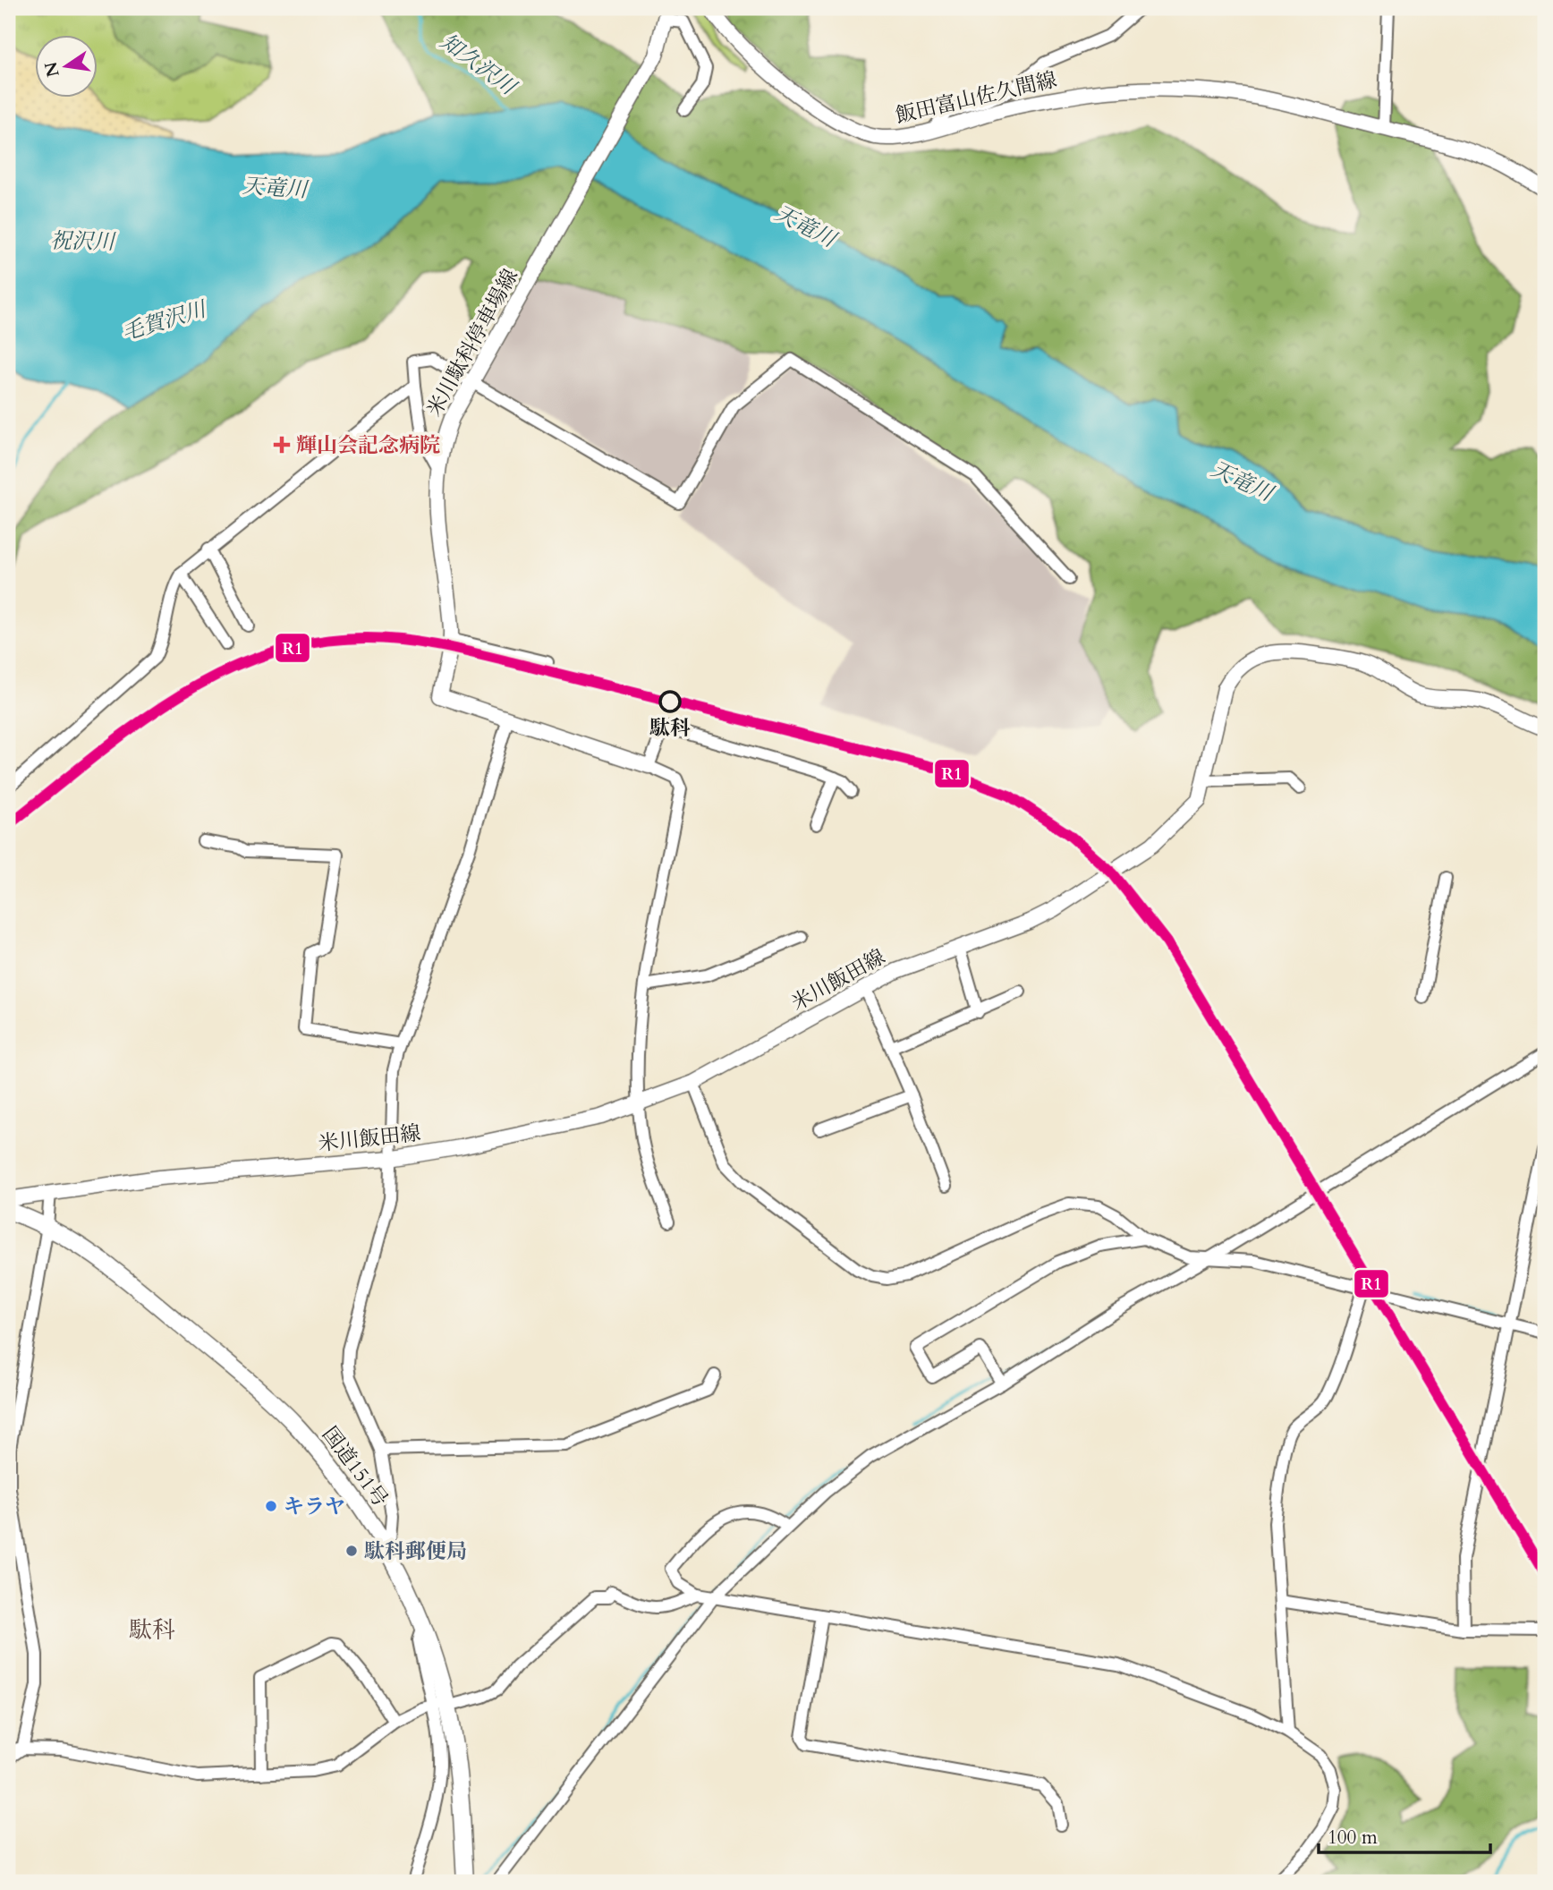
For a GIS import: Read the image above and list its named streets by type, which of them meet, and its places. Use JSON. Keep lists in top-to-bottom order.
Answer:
{
  "streets": {
    "highway": ["国道151号"],
    "main road": ["飯田富山佐久間線", "米川駄科停車場線", "米川飯田線"]
  },
  "districts": ["駄科"],
  "water": [
    "知久沢川",
    "天竜川",
    "祝沢川",
    "毛賀沢川"
  ],
  "places": {
    "health": ["輝山会記念病院"],
    "other": ["駄科", "キラヤ", "駄科郵便局"]
  },
  "lines": ["transit line R1"],
  "scale_bar": "100 m",
  "north": "left"
}
